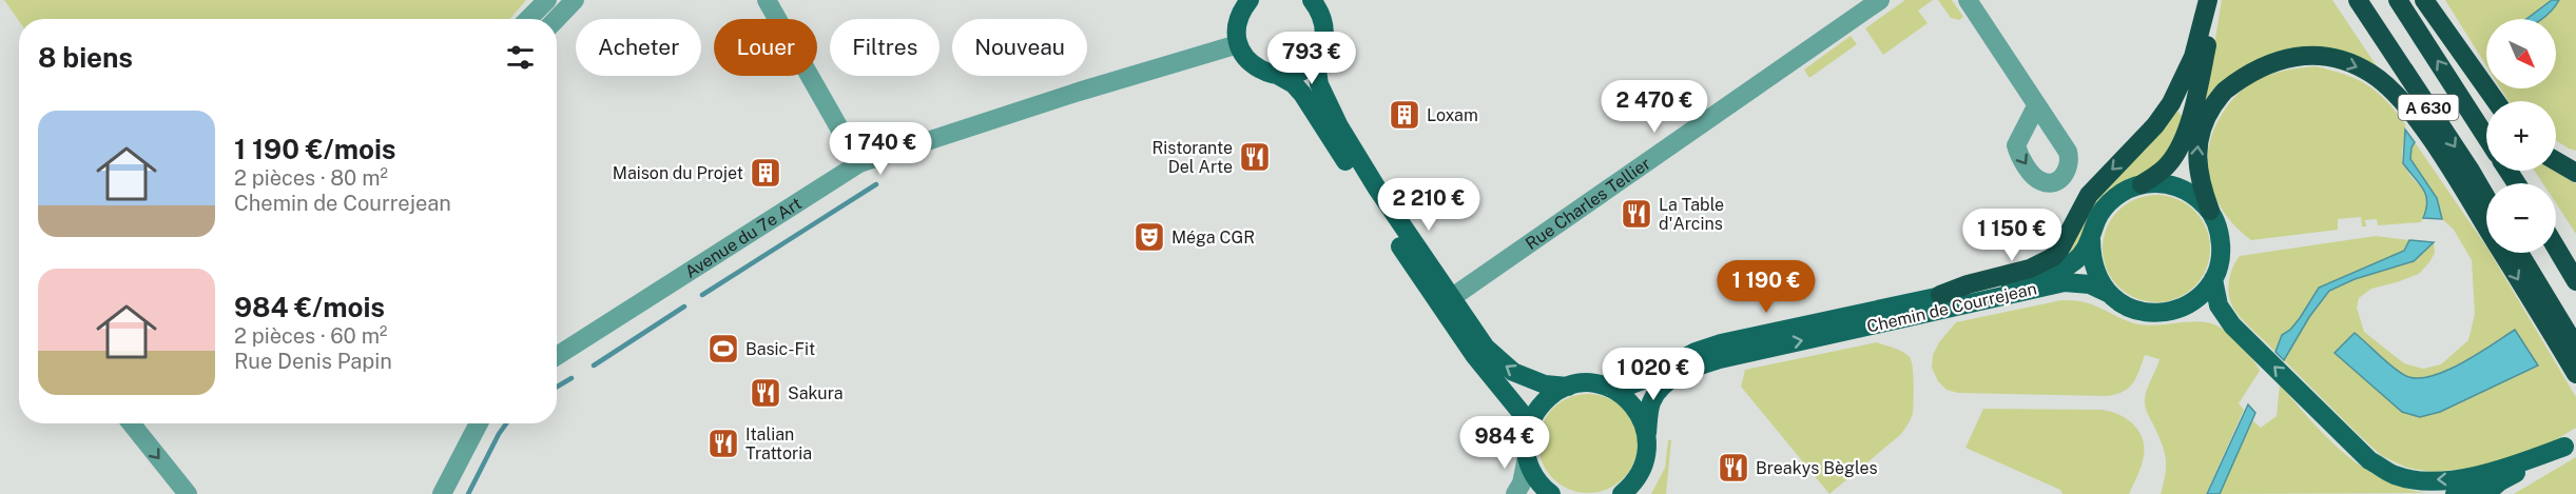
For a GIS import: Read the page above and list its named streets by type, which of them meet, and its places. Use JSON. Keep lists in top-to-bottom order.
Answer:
{
  "streets": {
    "highway": ["A 630"],
    "main road": ["Chemin de Courrejean"],
    "street": ["Rue Charles Tellier", "Avenue du 7e Art"]
  },
  "places": {
    "building": ["Loxam", "Maison du Projet"],
    "restaurant": [
      "Ristorante Del Arte",
      "La Table d'Arcins",
      "Sakura",
      "Italian Trattoria",
      "Breakys Bègles"
    ],
    "theatre": ["Méga CGR"],
    "sports": ["Basic-Fit"]
  },
  "north": "bottom right",
  "page": {
    "map_buttons": ["+", "−"],
    "chip": [
      "Acheter",
      "Louer",
      "Filtres",
      "Nouveau"
    ],
    "heading": "8 biens",
    "price": [
      "793 €",
      "2 470 €",
      "1 740 €",
      "2 210 €",
      "1 150 €",
      "1 190 €",
      "1 020 €",
      "984 €"
    ],
    "list": [
      {
        "name": "1 190 €/mois",
        "note": "2 pièces · 80 m² · Chemin de Courrejean"
      },
      {
        "name": "984 €/mois",
        "note": "2 pièces · 60 m² · Rue Denis Papin"
      }
    ]
  }
}
